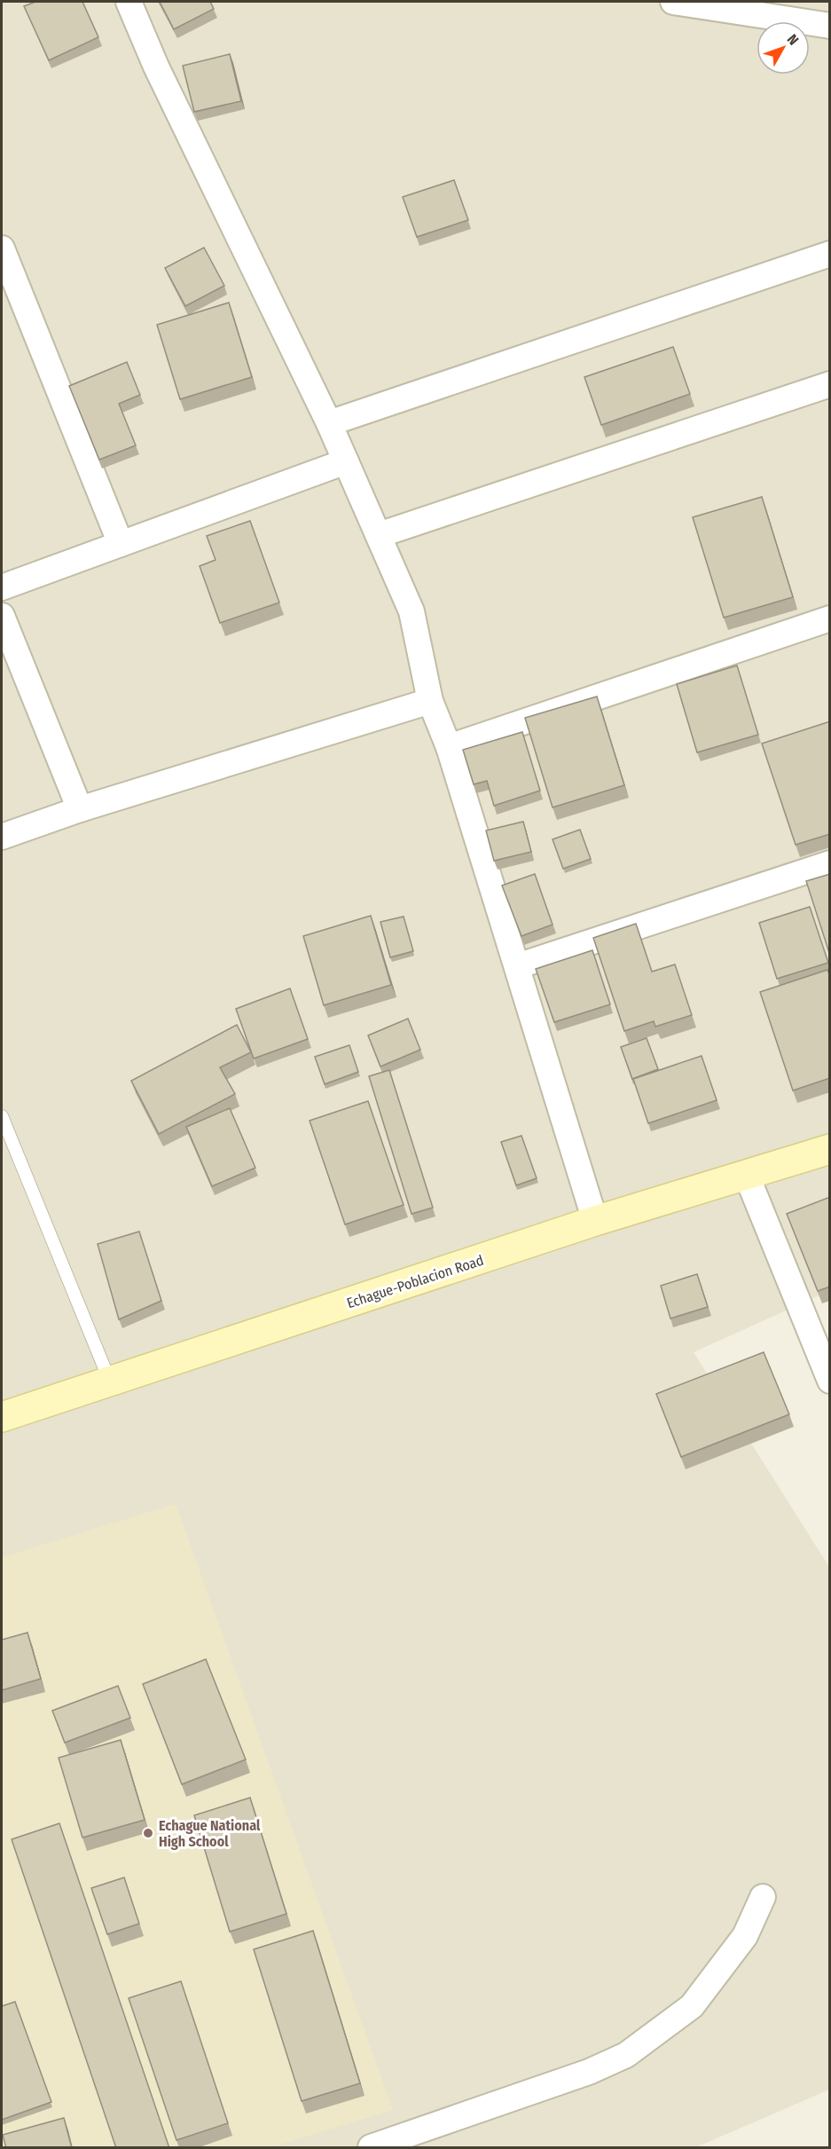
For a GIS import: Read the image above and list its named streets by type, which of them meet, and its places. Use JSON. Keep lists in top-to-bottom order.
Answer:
{
  "streets": {
    "main road": ["Echague-Poblacion Road"]
  },
  "places": ["Echague National High School"],
  "north": "top right"
}
